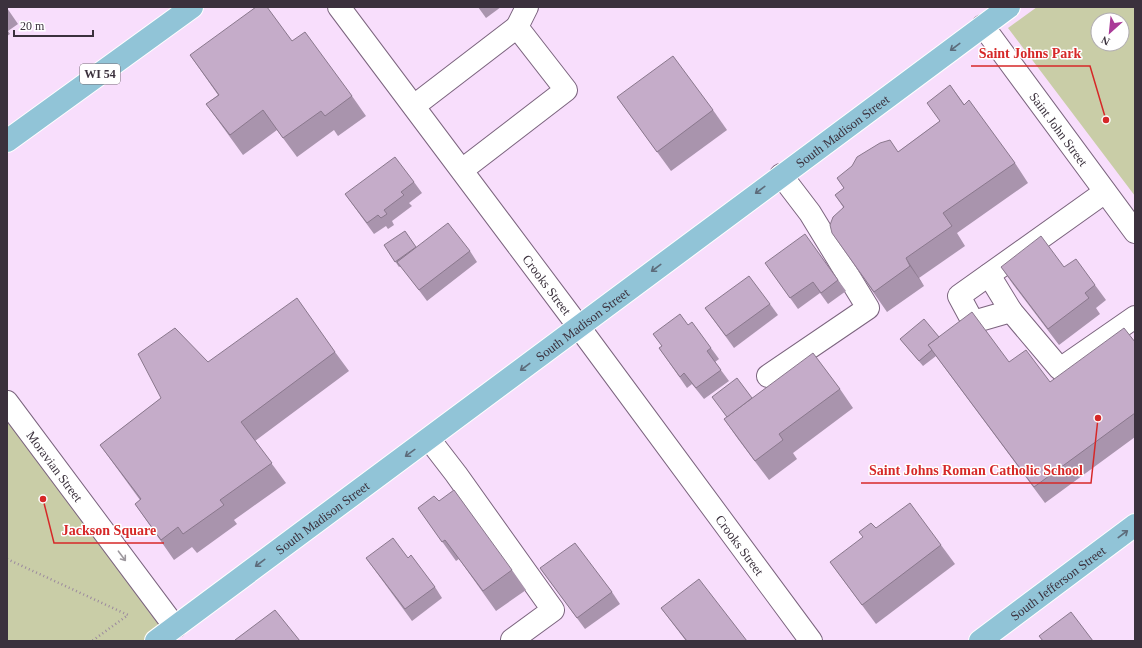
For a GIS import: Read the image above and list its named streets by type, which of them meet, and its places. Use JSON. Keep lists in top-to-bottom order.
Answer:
{
  "streets": {
    "main road": ["WI 54", "South Madison Street", "South Jefferson Street"],
    "street": ["Saint John Street", "Crooks Street", "Moravian Street"]
  },
  "crossings": [
    ["Saint John Street", "South Madison Street"],
    ["South Madison Street", "Crooks Street"],
    ["South Madison Street", "Moravian Street"]
  ],
  "one_way": ["South Madison Street", "Moravian Street", "South Jefferson Street"],
  "places": ["Saint Johns Park", "Saint Johns Roman Catholic School", "Jackson Square"],
  "scale_bar": "20 m",
  "north": "bottom left"
}
